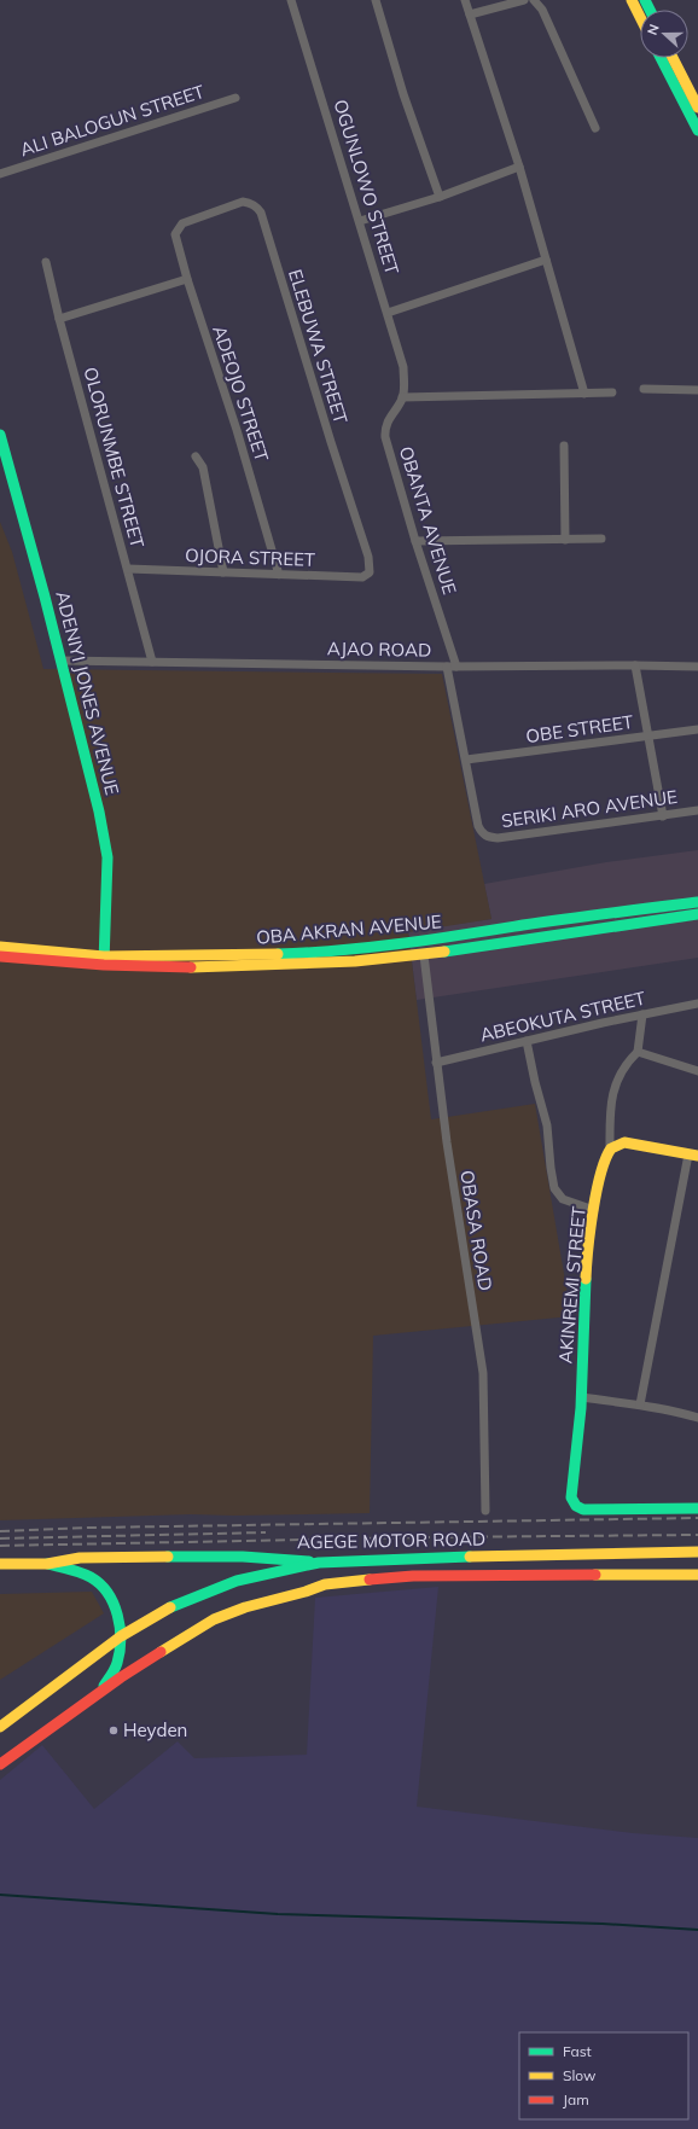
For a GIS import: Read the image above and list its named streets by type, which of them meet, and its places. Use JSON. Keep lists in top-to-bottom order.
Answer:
{
  "streets": {
    "main road": [
      "ADENIYI JONES AVENUE",
      "OBA AKRAN AVENUE",
      "AKINREMI STREET",
      "AGEGE MOTOR ROAD"
    ],
    "street": [
      "ALI BALOGUN STREET",
      "OGUNLOWO STREET",
      "ELEBUWA STREET",
      "ADEOJO STREET",
      "OLORUNMBE STREET",
      "OBANTA AVENUE",
      "OJORA STREET",
      "AJAO ROAD",
      "OBE STREET",
      "SERIKI ARO AVENUE",
      "ABEOKUTA STREET",
      "OBASA ROAD"
    ]
  },
  "crossings": [
    ["OGUNLOWO STREET", "OBANTA AVENUE"],
    ["ELEBUWA STREET", "ADEOJO STREET"],
    ["ELEBUWA STREET", "OJORA STREET"],
    ["ADEOJO STREET", "OJORA STREET"],
    ["OLORUNMBE STREET", "OJORA STREET"],
    ["OLORUNMBE STREET", "AJAO ROAD"],
    ["OBANTA AVENUE", "AJAO ROAD"],
    ["AJAO ROAD", "ADENIYI JONES AVENUE"],
    ["AJAO ROAD", "SERIKI ARO AVENUE"],
    ["ADENIYI JONES AVENUE", "OBA AKRAN AVENUE"],
    ["OBE STREET", "SERIKI ARO AVENUE"],
    ["OBA AKRAN AVENUE", "OBASA ROAD"],
    ["ABEOKUTA STREET", "OBASA ROAD"]
  ],
  "places": ["Heyden"],
  "legend": ["Fast", "Slow", "Jam"],
  "north": "left"
}
